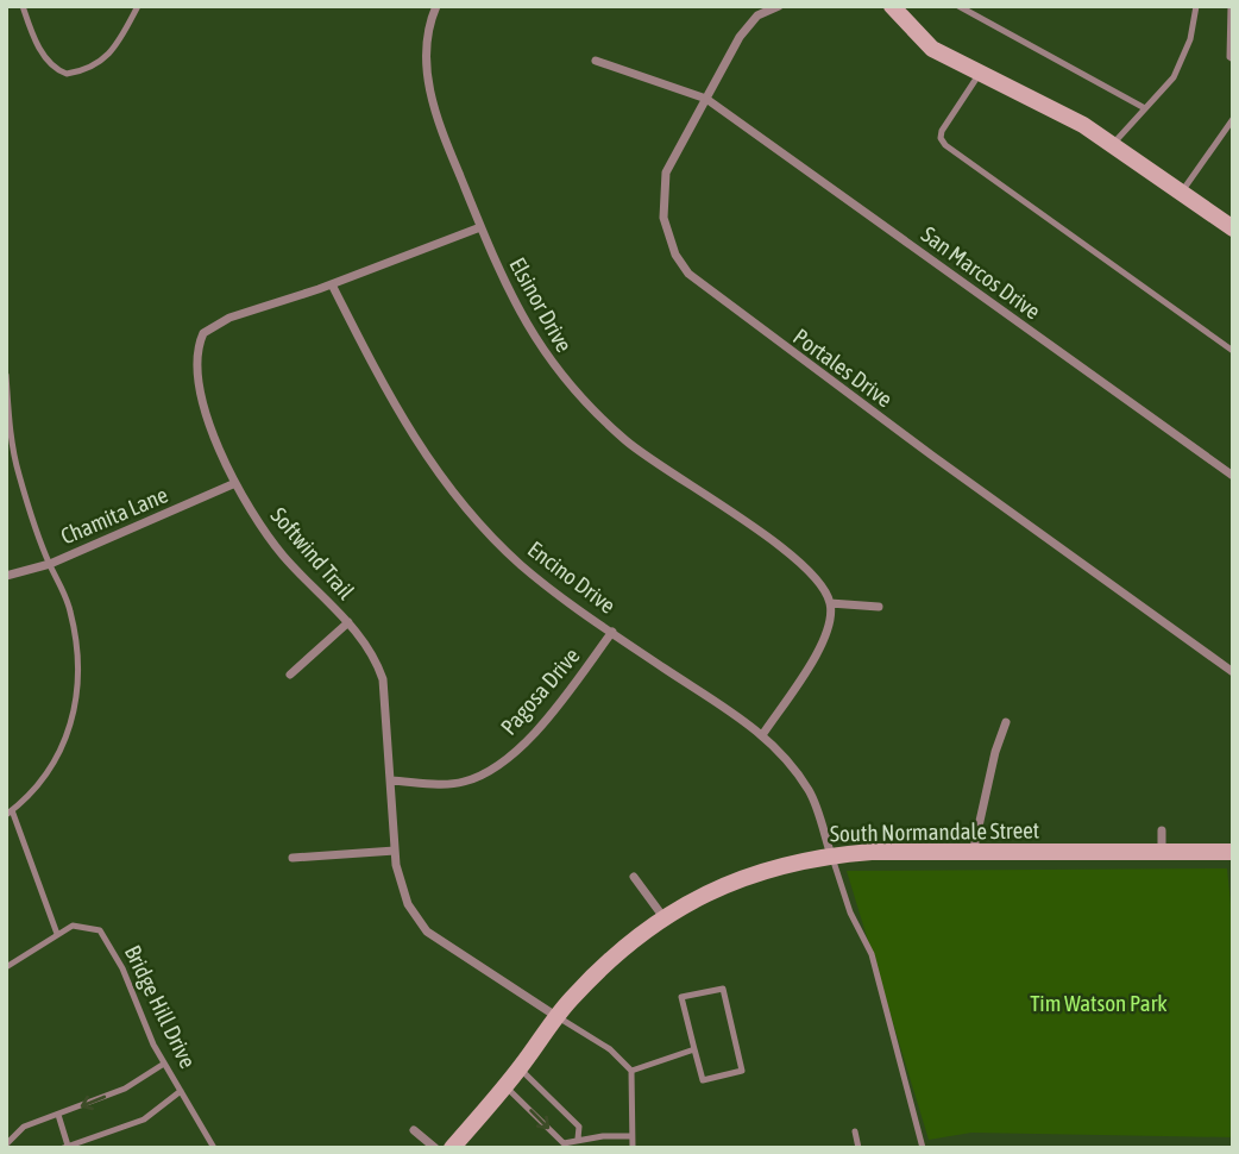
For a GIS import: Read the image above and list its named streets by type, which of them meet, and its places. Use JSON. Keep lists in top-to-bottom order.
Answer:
{
  "streets": {
    "street": [
      "San Marcos Drive",
      "Elsinor Drive",
      "Portales Drive",
      "Chamita Lane",
      "Softwind Trail",
      "Encino Drive",
      "Pagosa Drive",
      "South Normandale Street"
    ],
    "lane": ["Bridge Hill Drive"]
  },
  "crossings": [
    ["San Marcos Drive", "Portales Drive"],
    ["Elsinor Drive", "Softwind Trail"],
    ["Chamita Lane", "Softwind Trail"],
    ["Softwind Trail", "Encino Drive"],
    ["Softwind Trail", "Pagosa Drive"],
    ["Softwind Trail", "South Normandale Street"],
    ["Encino Drive", "Pagosa Drive"],
    ["Encino Drive", "South Normandale Street"]
  ],
  "parks": ["Tim Watson Park"]
}
